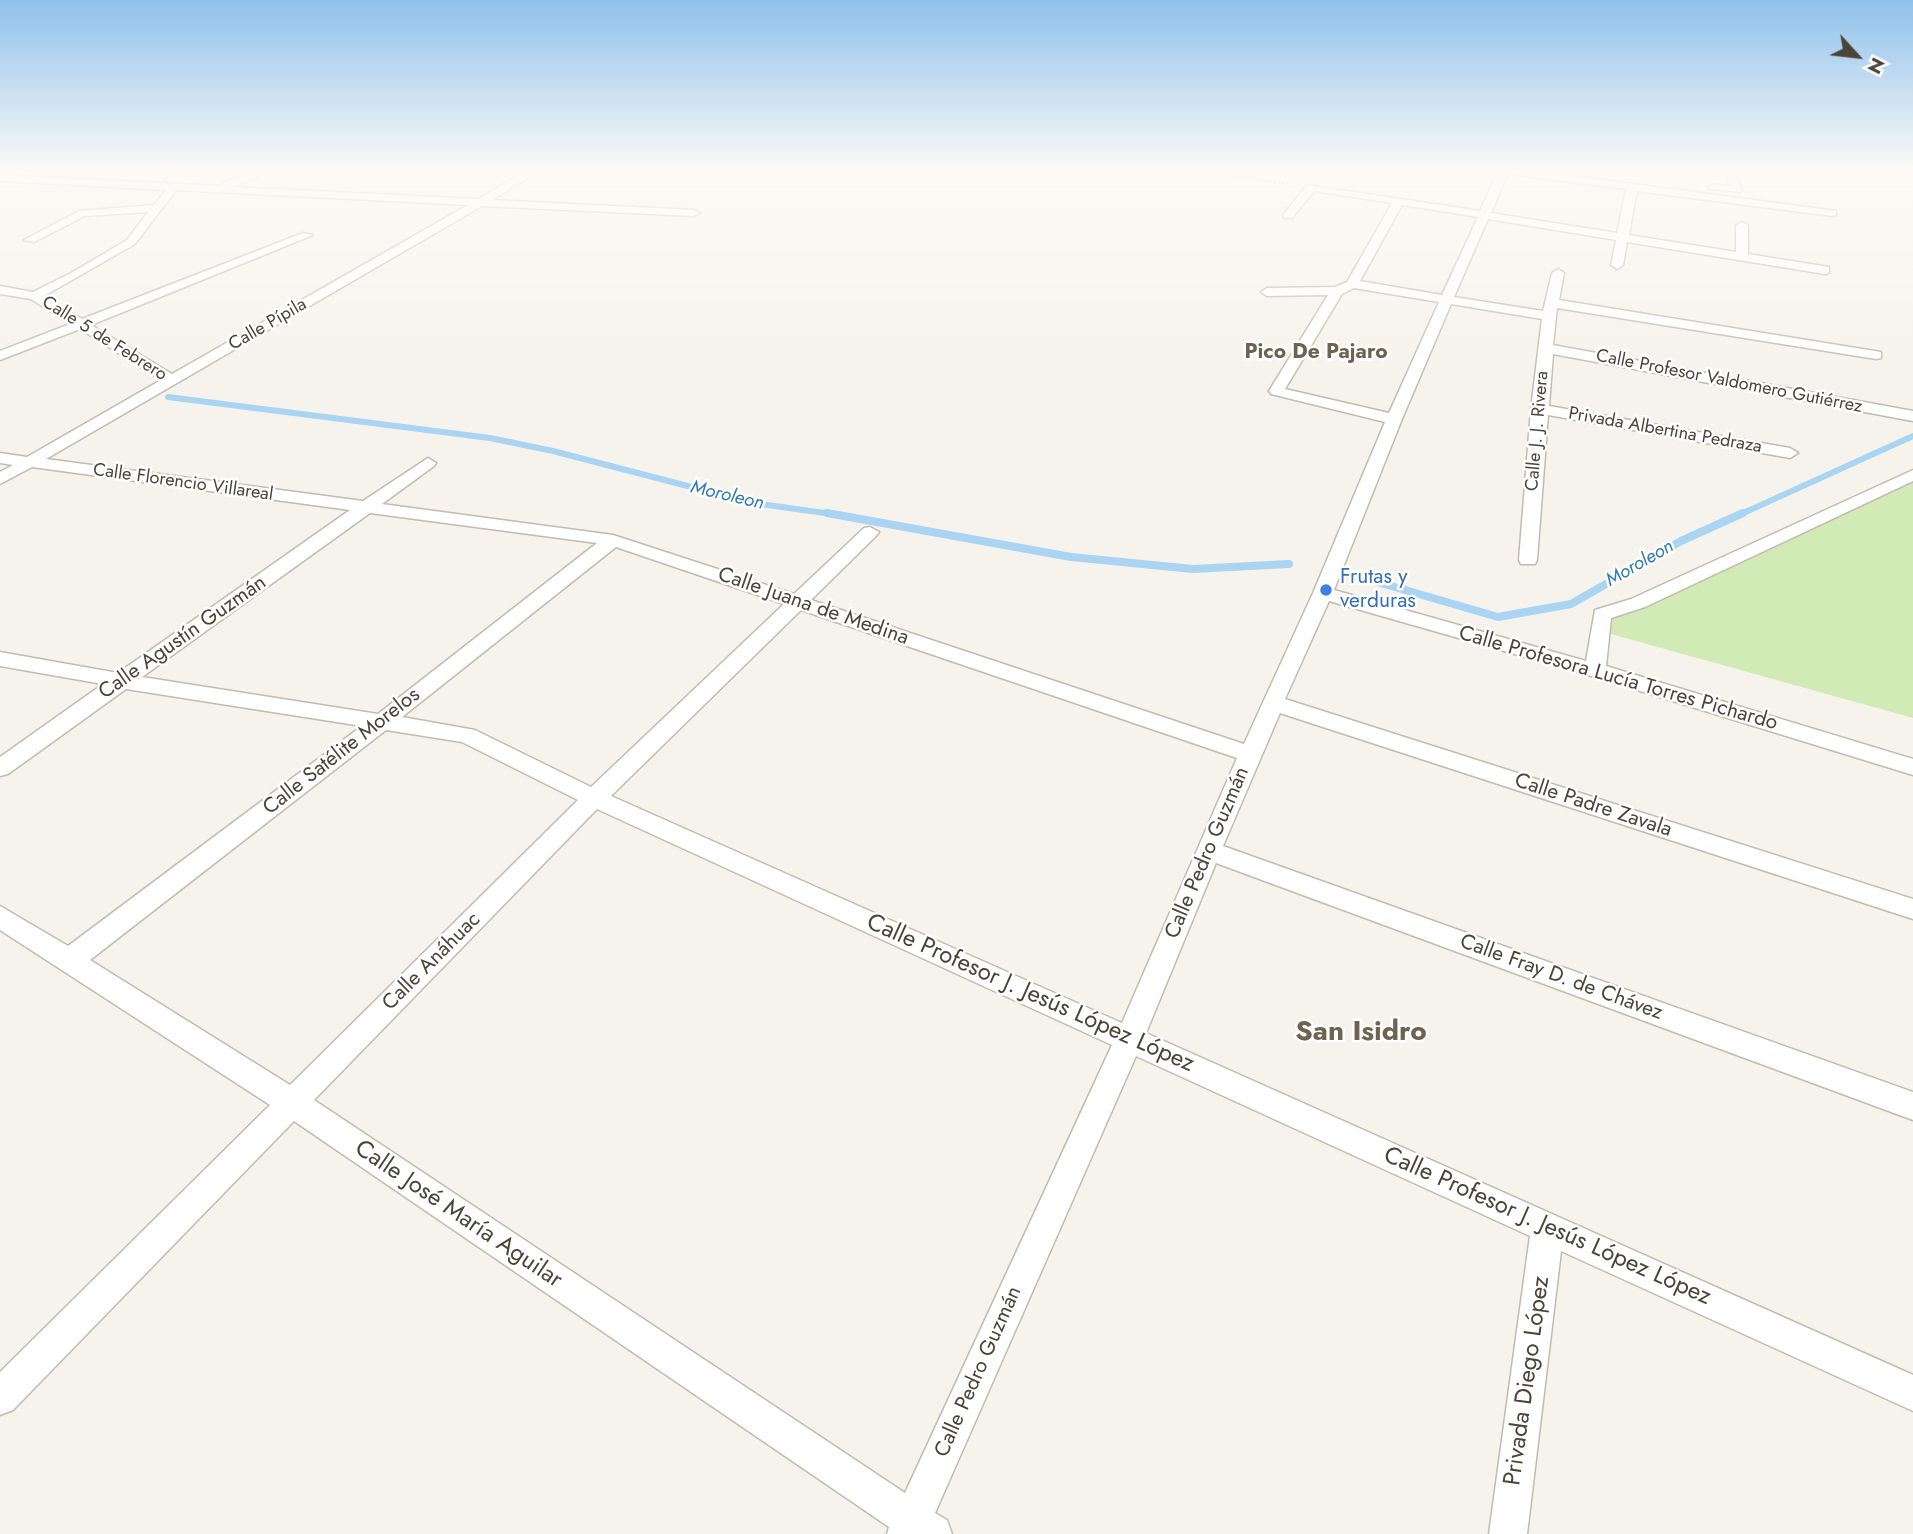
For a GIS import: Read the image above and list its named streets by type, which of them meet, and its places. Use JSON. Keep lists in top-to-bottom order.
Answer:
{
  "streets": {
    "street": [
      "Calle Pípila",
      "Calle 5 de Febrero",
      "Calle Profesor Valdomero Gutiérrez",
      "Calle J. J. Rivera",
      "Privada Albertina Pedraza",
      "Calle Florencio Villareal",
      "Calle Juana de Medina",
      "Calle Agustín Guzmán",
      "Calle Profesora Lucía Torres Pichardo",
      "Calle Satélite Morelos",
      "Calle Padre Zavala",
      "Calle Pedro Guzmán",
      "Calle Anáhuac",
      "Calle Fray D. de Chávez",
      "Calle Profesor J. Jesús López López",
      "Calle José María Aguilar",
      "Privada Diego López"
    ]
  },
  "crossings": [
    ["Calle Pípila", "Calle 5 de Febrero"],
    ["Calle Pípila", "Calle Florencio Villareal"],
    ["Calle Profesor Valdomero Gutiérrez", "Calle J. J. Rivera"],
    ["Calle J. J. Rivera", "Privada Albertina Pedraza"],
    ["Calle Florencio Villareal", "Calle Juana de Medina"],
    ["Calle Florencio Villareal", "Calle Agustín Guzmán"],
    ["Calle Juana de Medina", "Calle Agustín Guzmán"],
    ["Calle Juana de Medina", "Calle Satélite Morelos"],
    ["Calle Juana de Medina", "Calle Pedro Guzmán"],
    ["Calle Juana de Medina", "Calle Anáhuac"],
    ["Calle Agustín Guzmán", "Calle Profesor J. Jesús López López"],
    ["Calle Profesora Lucía Torres Pichardo", "Calle Pedro Guzmán"],
    ["Calle Satélite Morelos", "Calle Profesor J. Jesús López López"],
    ["Calle Satélite Morelos", "Calle José María Aguilar"],
    ["Calle Padre Zavala", "Calle Pedro Guzmán"],
    ["Calle Pedro Guzmán", "Calle Fray D. de Chávez"],
    ["Calle Pedro Guzmán", "Calle Profesor J. Jesús López López"],
    ["Calle Pedro Guzmán", "Calle José María Aguilar"],
    ["Calle Anáhuac", "Calle Profesor J. Jesús López López"],
    ["Calle Anáhuac", "Calle José María Aguilar"],
    ["Calle Profesor J. Jesús López López", "Privada Diego López"]
  ],
  "districts": ["Pico De Pajaro", "San Isidro"],
  "water": ["Moroleon"],
  "places": ["Frutas y verduras"],
  "north": "bottom right"
}
